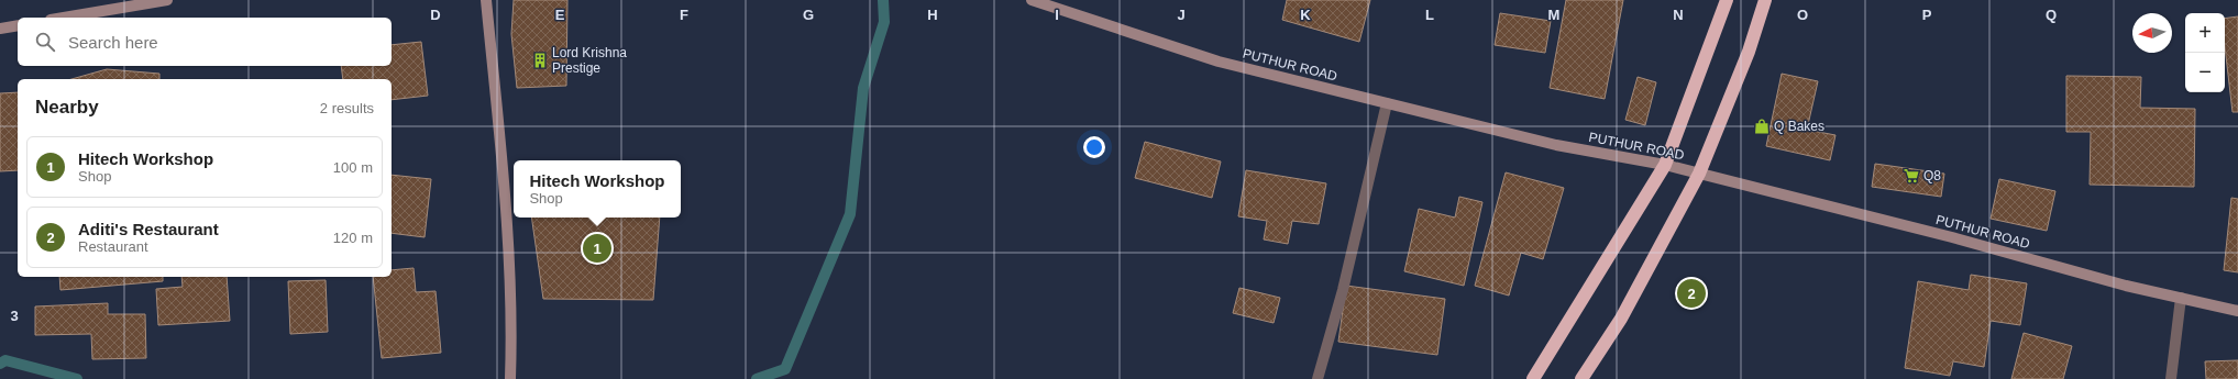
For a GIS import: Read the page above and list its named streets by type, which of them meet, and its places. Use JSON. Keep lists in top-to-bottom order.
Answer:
{
  "streets": {
    "street": ["PUTHUR ROAD"]
  },
  "places": {
    "building": ["Lord Krishna Prestige"],
    "shop": ["Q Bakes"],
    "supermarket": ["Q8"]
  },
  "north": "left",
  "page": {
    "map_buttons": ["+", "−"],
    "search": "Search here",
    "heading": ["Nearby", "2 results"],
    "list": [
      {
        "mark": "1",
        "name": "Hitech Workshop",
        "note": "Shop",
        "value": "100 m"
      },
      {
        "mark": "2",
        "name": "Aditi's Restaurant",
        "note": "Restaurant",
        "value": "120 m"
      }
    ],
    "popup": ["Hitech Workshop", "Shop"],
    "pins": ["1", "2"]
  },
  "grid": {
    "columns": [
      "D",
      "E",
      "F",
      "G",
      "H",
      "I",
      "J",
      "K",
      "L",
      "M",
      "N",
      "O",
      "P",
      "Q"
    ],
    "rows": ["3"]
  }
}
